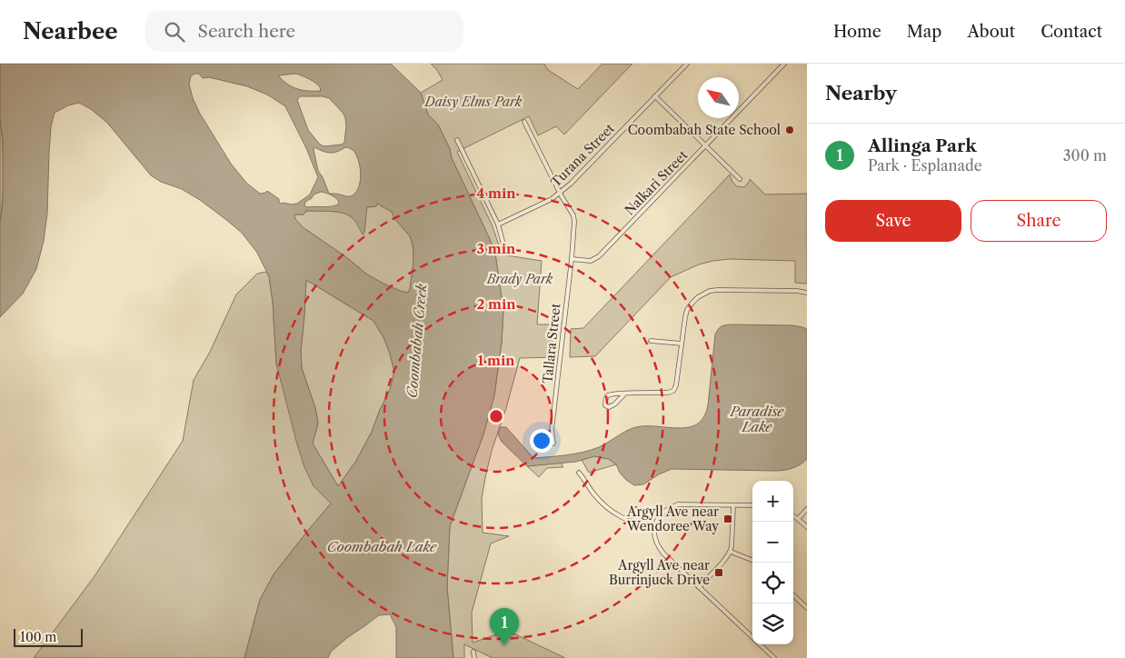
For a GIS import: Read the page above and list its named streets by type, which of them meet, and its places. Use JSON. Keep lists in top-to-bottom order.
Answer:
{
  "streets": {
    "street": ["Turana Street", "Nalkari Street", "Tallara Street"]
  },
  "crossings": [
    ["Turana Street", "Tallara Street"],
    ["Nalkari Street", "Tallara Street"]
  ],
  "water": ["Coombabah Creek", "Paradise Lake", "Coombabah Lake"],
  "parks": ["Daisy Elms Park", "Brady Park"],
  "places": {
    "other": ["Coombabah State School"],
    "transit": ["Argyll Ave near Wendoree Way", "Argyll Ave near Burrinjuck Drive"]
  },
  "scale_bar": "100 m",
  "north": "top left",
  "page": {
    "header": "Nearbee",
    "search": "Search here",
    "nav": [
      "Home",
      "Map",
      "About",
      "Contact"
    ],
    "heading": "Nearby",
    "list": [
      {
        "mark": "1",
        "name": "Allinga Park",
        "note": "Park · Esplanade",
        "value": "300 m"
      }
    ],
    "buttons": ["Save", "Share"],
    "map_buttons": ["+", "−"],
    "pins": "1",
    "scale": "100 m"
  },
  "rings": [
    "4 min",
    "3 min",
    "2 min",
    "1 min"
  ]
}
